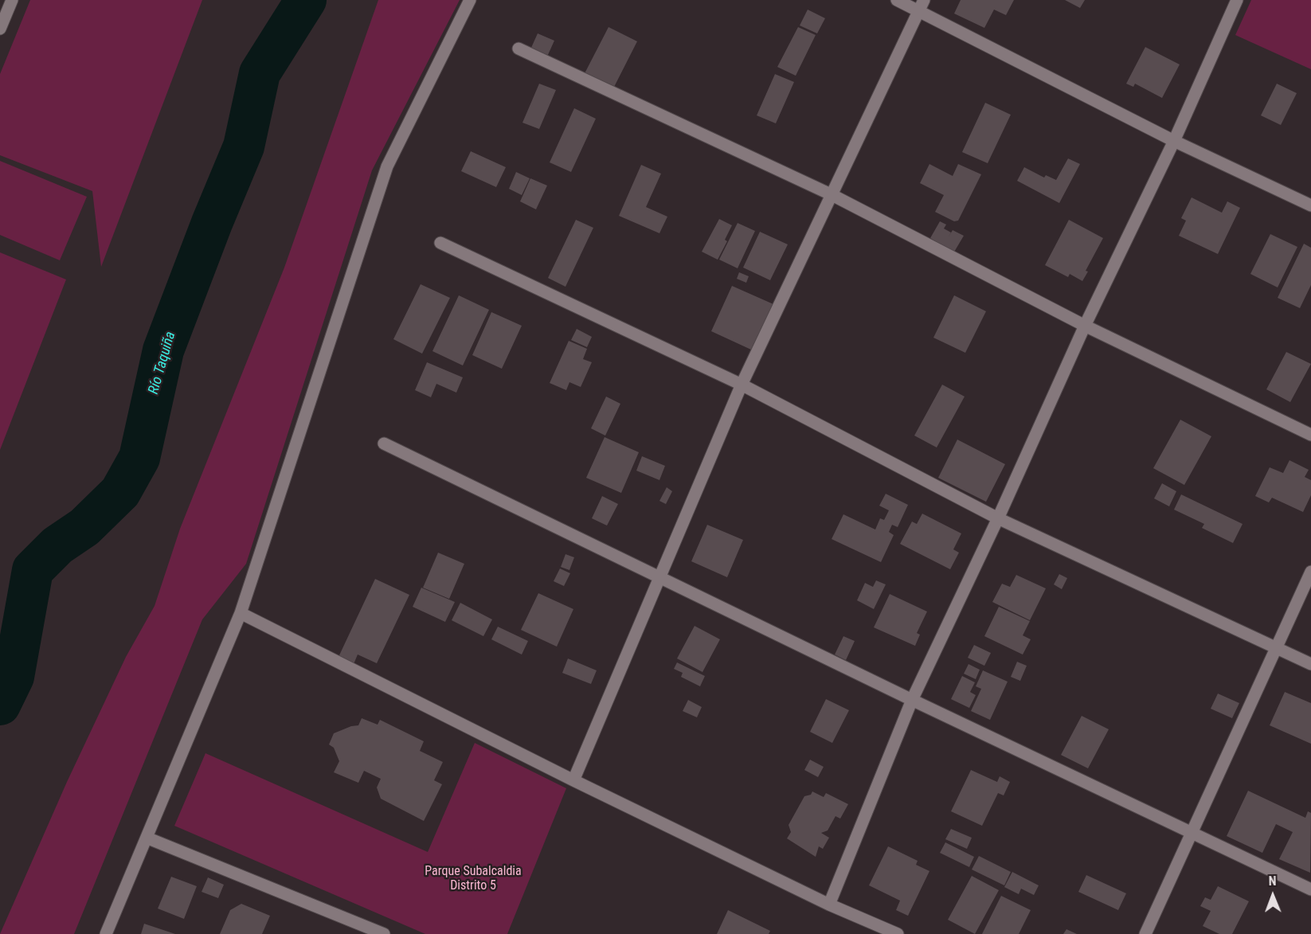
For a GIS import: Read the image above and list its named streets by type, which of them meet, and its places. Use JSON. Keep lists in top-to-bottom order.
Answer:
{
  "water": ["Río Taquiña"],
  "parks": ["Parque Subalcaldia Distrito 5"],
  "north": "top"
}
